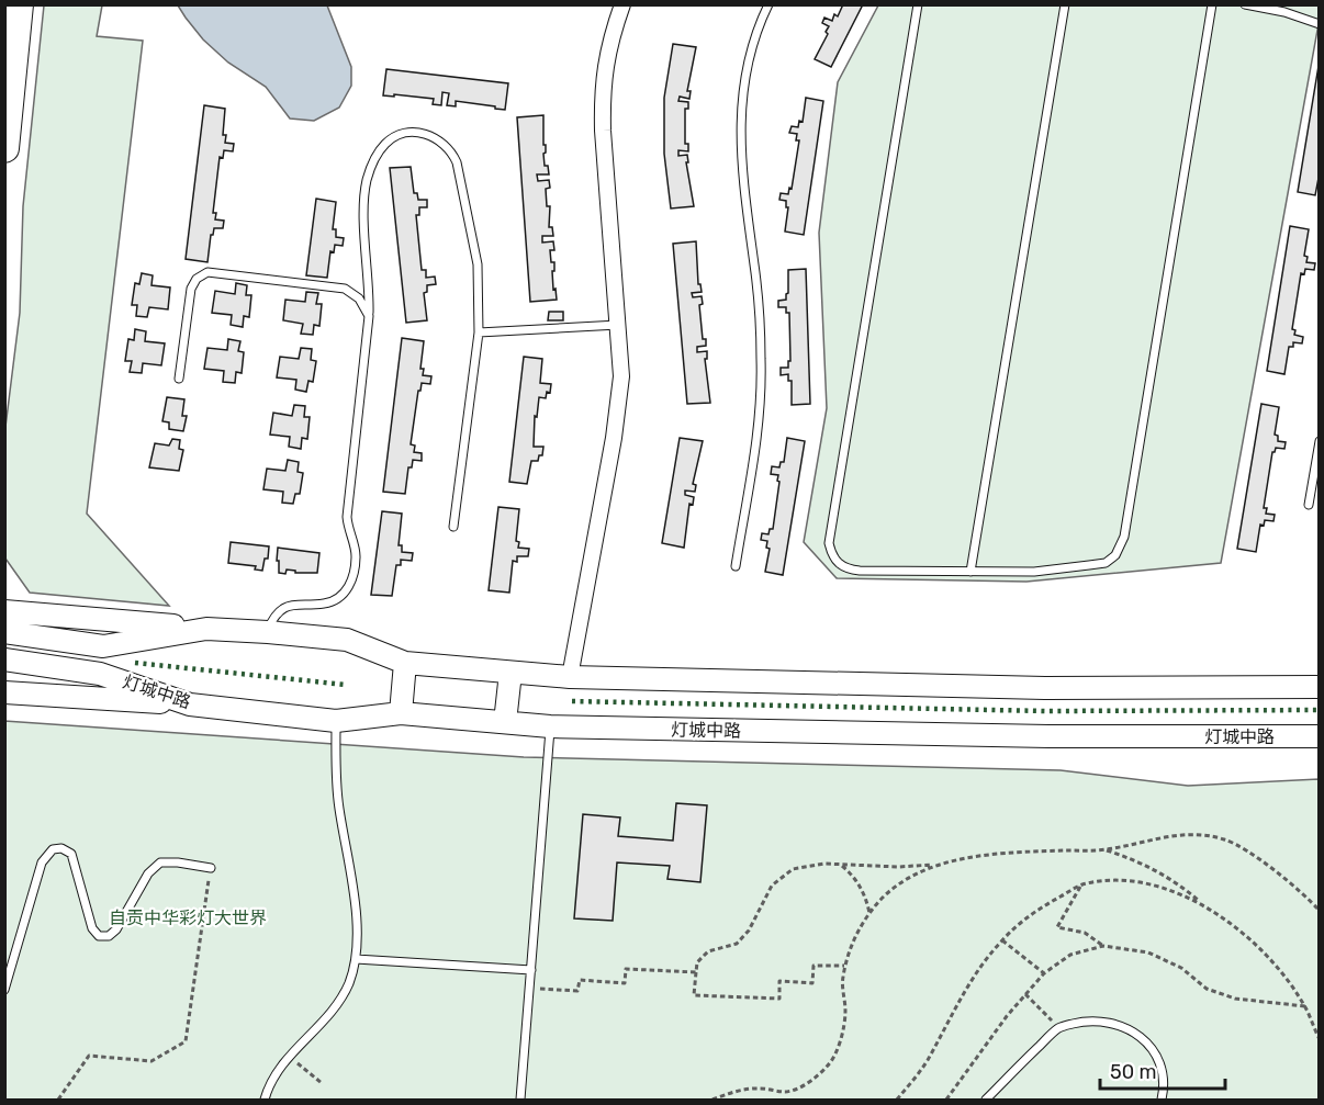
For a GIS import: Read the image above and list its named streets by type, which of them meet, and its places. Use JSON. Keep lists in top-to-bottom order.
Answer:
{
  "streets": {
    "main road": ["灯城中路"]
  },
  "parks": ["自贡中华彩灯大世界"],
  "scale_bar": "50 m"
}
